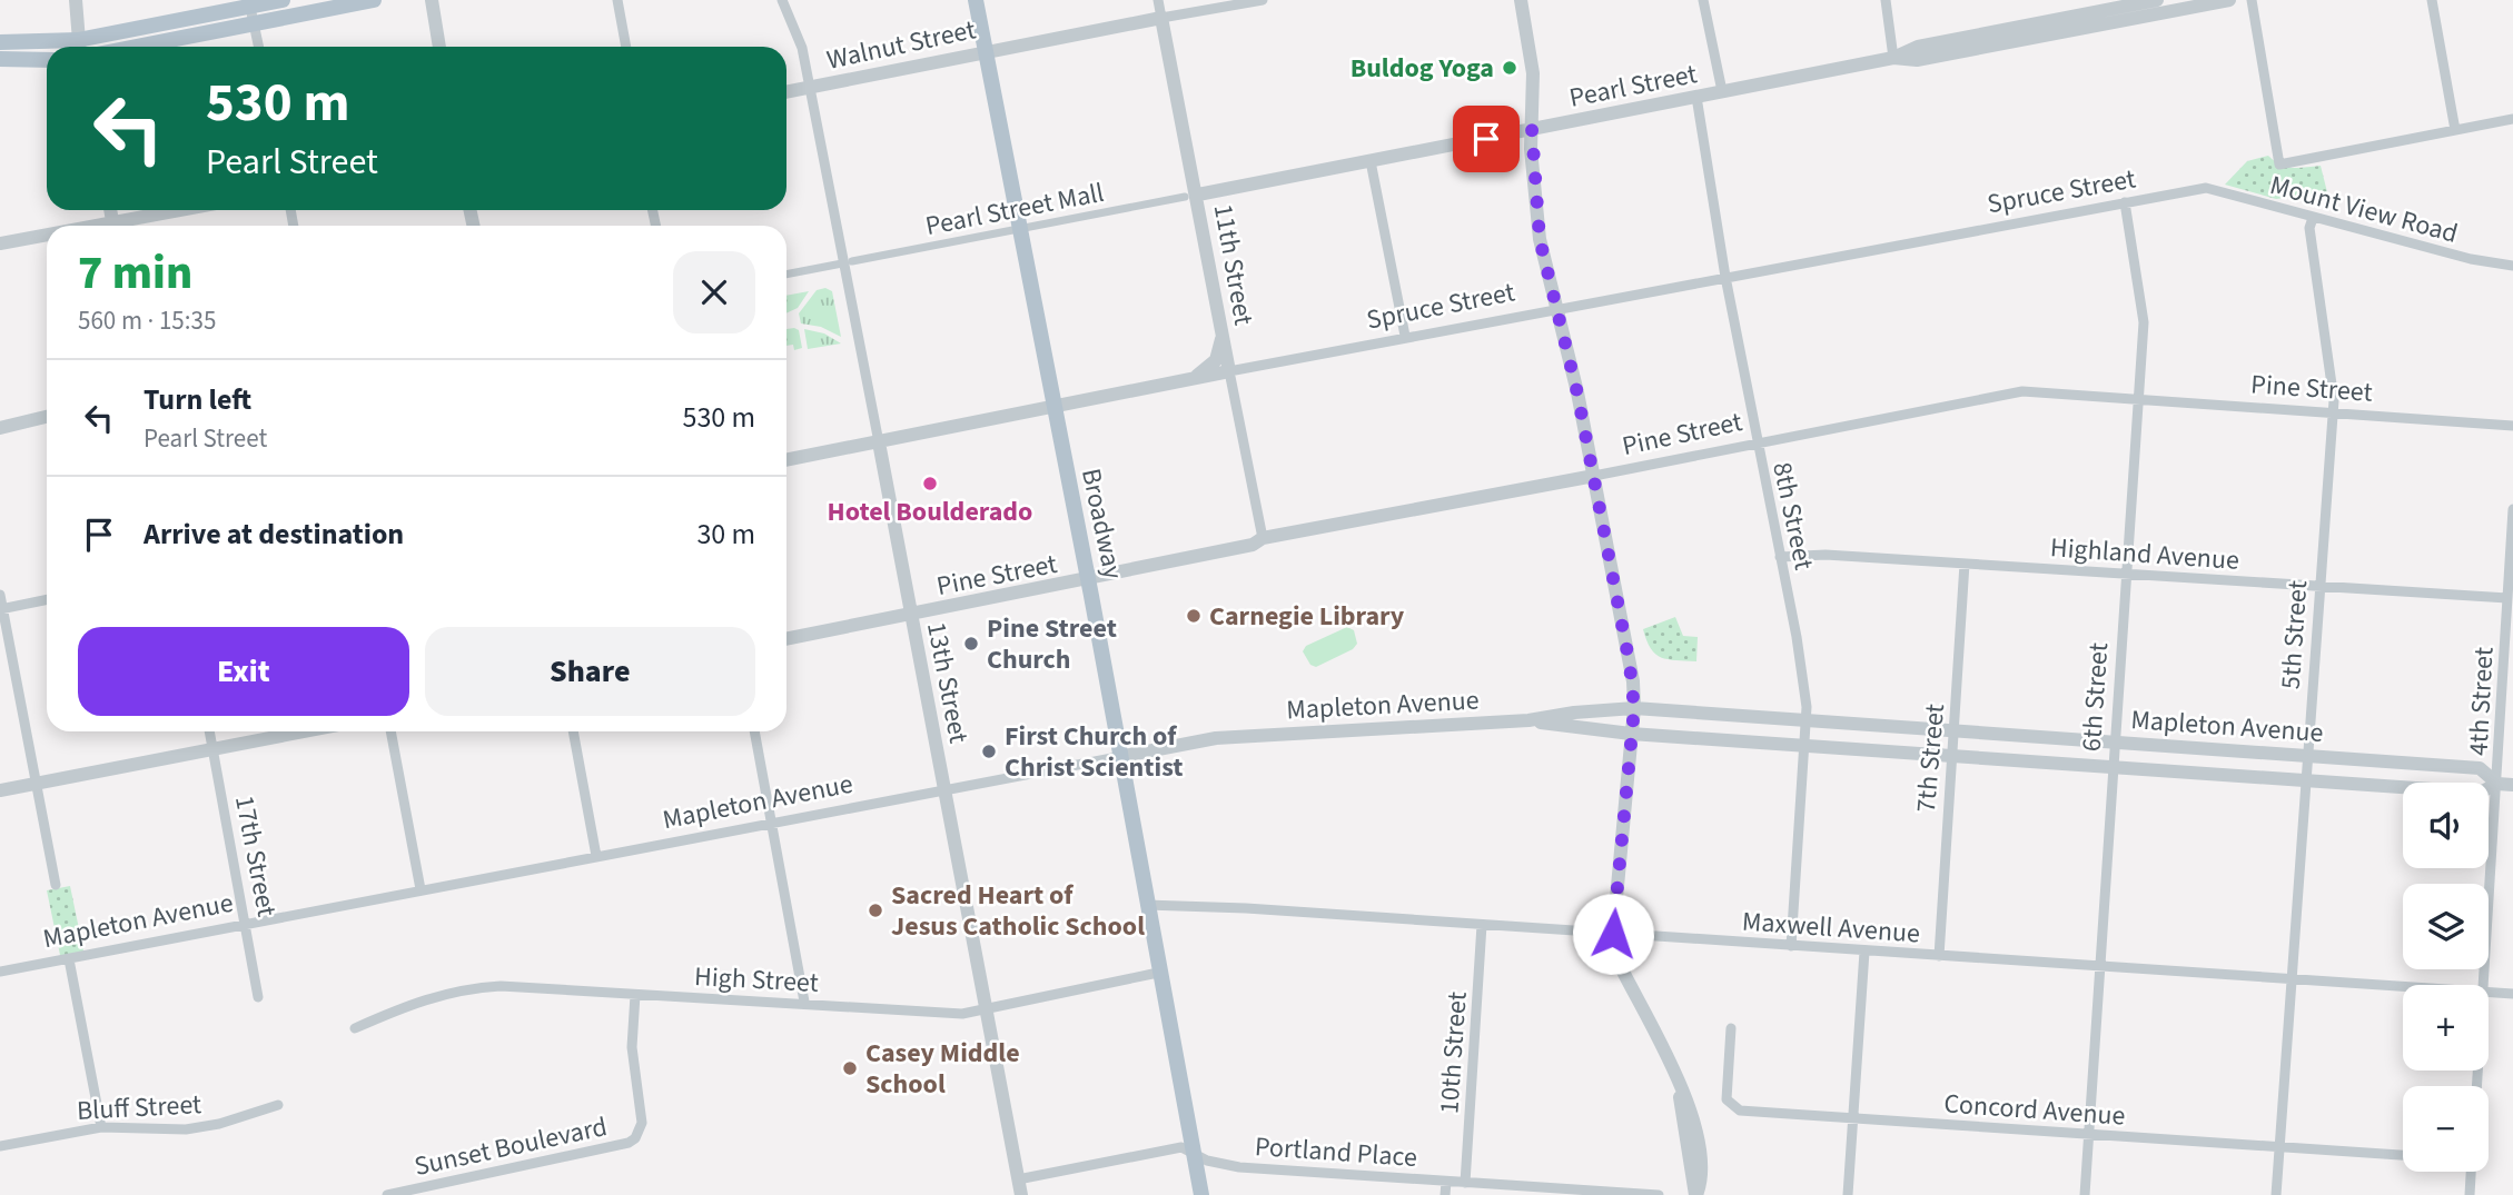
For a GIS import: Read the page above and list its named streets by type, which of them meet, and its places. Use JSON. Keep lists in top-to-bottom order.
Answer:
{
  "streets": {
    "main road": ["Broadway"],
    "street": [
      "Walnut Street",
      "Pearl Street",
      "Spruce Street",
      "Pearl Street Mall",
      "Mount View Road",
      "11th Street",
      "Pine Street",
      "8th Street",
      "Highland Avenue",
      "5th Street",
      "13th Street",
      "6th Street",
      "4th Street",
      "Mapleton Avenue",
      "7th Street",
      "17th Street",
      "Maxwell Avenue",
      "High Street",
      "10th Street",
      "Bluff Street",
      "Concord Avenue",
      "Sunset Boulevard",
      "Portland Place"
    ]
  },
  "crossings": [
    ["Walnut Street", "11th Street"],
    ["Walnut Street", "Broadway"],
    ["Walnut Street", "13th Street"],
    ["Pearl Street", "Pearl Street Mall"],
    ["Pearl Street", "11th Street"],
    ["Pearl Street", "8th Street"],
    ["Spruce Street", "Mount View Road"],
    ["Spruce Street", "11th Street"],
    ["Spruce Street", "8th Street"],
    ["Spruce Street", "Broadway"],
    ["Spruce Street", "13th Street"],
    ["Spruce Street", "6th Street"],
    ["Pearl Street Mall", "11th Street"],
    ["Pearl Street Mall", "Broadway"],
    ["Mount View Road", "5th Street"],
    ["11th Street", "Pine Street"],
    ["Pine Street", "8th Street"],
    ["Pine Street", "Broadway"],
    ["Pine Street", "5th Street"],
    ["Pine Street", "13th Street"],
    ["Pine Street", "6th Street"],
    ["8th Street", "Highland Avenue"],
    ["8th Street", "Mapleton Avenue"],
    ["8th Street", "Maxwell Avenue"],
    ["Broadway", "Mapleton Avenue"],
    ["Broadway", "Maxwell Avenue"],
    ["Broadway", "High Street"],
    ["Broadway", "Portland Place"],
    ["Highland Avenue", "5th Street"],
    ["Highland Avenue", "6th Street"],
    ["Highland Avenue", "4th Street"],
    ["Highland Avenue", "7th Street"],
    ["5th Street", "Mapleton Avenue"],
    ["5th Street", "Maxwell Avenue"],
    ["5th Street", "Concord Avenue"],
    ["13th Street", "Mapleton Avenue"],
    ["13th Street", "High Street"],
    ["13th Street", "Portland Place"],
    ["6th Street", "Mapleton Avenue"],
    ["6th Street", "Maxwell Avenue"],
    ["6th Street", "Concord Avenue"],
    ["4th Street", "Mapleton Avenue"],
    ["Mapleton Avenue", "7th Street"],
    ["Mapleton Avenue", "17th Street"],
    ["7th Street", "Maxwell Avenue"],
    ["Maxwell Avenue", "10th Street"],
    ["High Street", "Sunset Boulevard"],
    ["10th Street", "Portland Place"]
  ],
  "places": [
    "Buldog Yoga",
    "Hotel Boulderado",
    "Carnegie Library",
    "Pine Street Church",
    "First Church of Christ Scientist",
    "Sacred Heart of Jesus Catholic School",
    "Casey Middle School"
  ],
  "page": {
    "turn": ["530 m", "Pearl Street"],
    "heading": ["7 min", "560 m · 15:35"],
    "list": [
      {
        "name": "Turn left",
        "note": "Pearl Street",
        "value": "530 m"
      },
      {
        "name": "Arrive at destination",
        "value": "30 m"
      }
    ],
    "buttons": ["Exit", "Share"],
    "map_buttons": ["+", "−"]
  }
}
